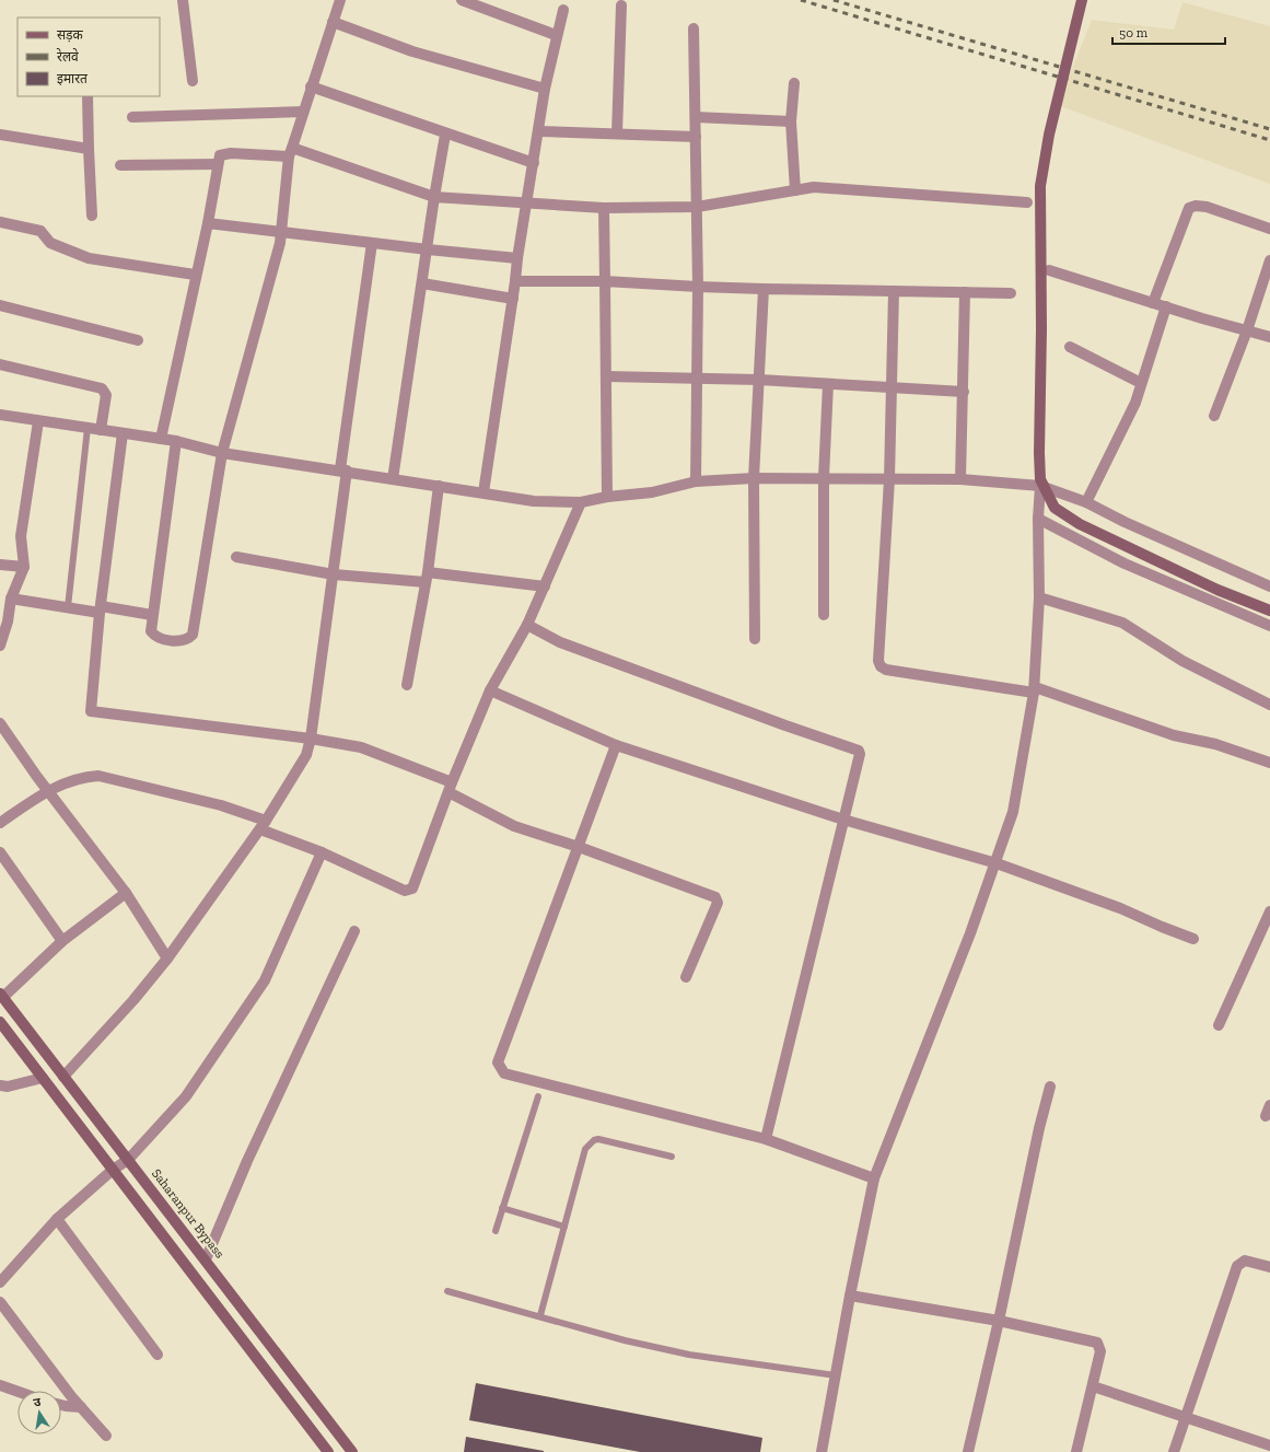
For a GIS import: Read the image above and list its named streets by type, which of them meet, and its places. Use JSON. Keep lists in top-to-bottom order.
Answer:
{
  "streets": {
    "main road": ["Saharanpur Bypass"]
  },
  "legend": ["सड़क", "रेलवे", "इमारत"],
  "scale_bar": "50 m",
  "north": "top"
}
